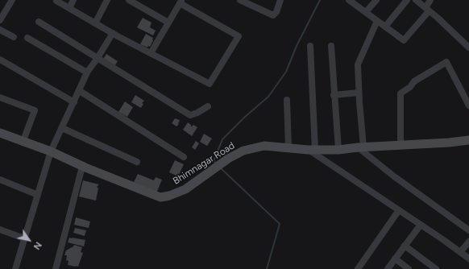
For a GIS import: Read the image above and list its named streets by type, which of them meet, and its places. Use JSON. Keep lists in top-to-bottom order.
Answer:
{
  "streets": {
    "street": ["Bhimnagar Road"]
  },
  "north": "bottom right"
}
